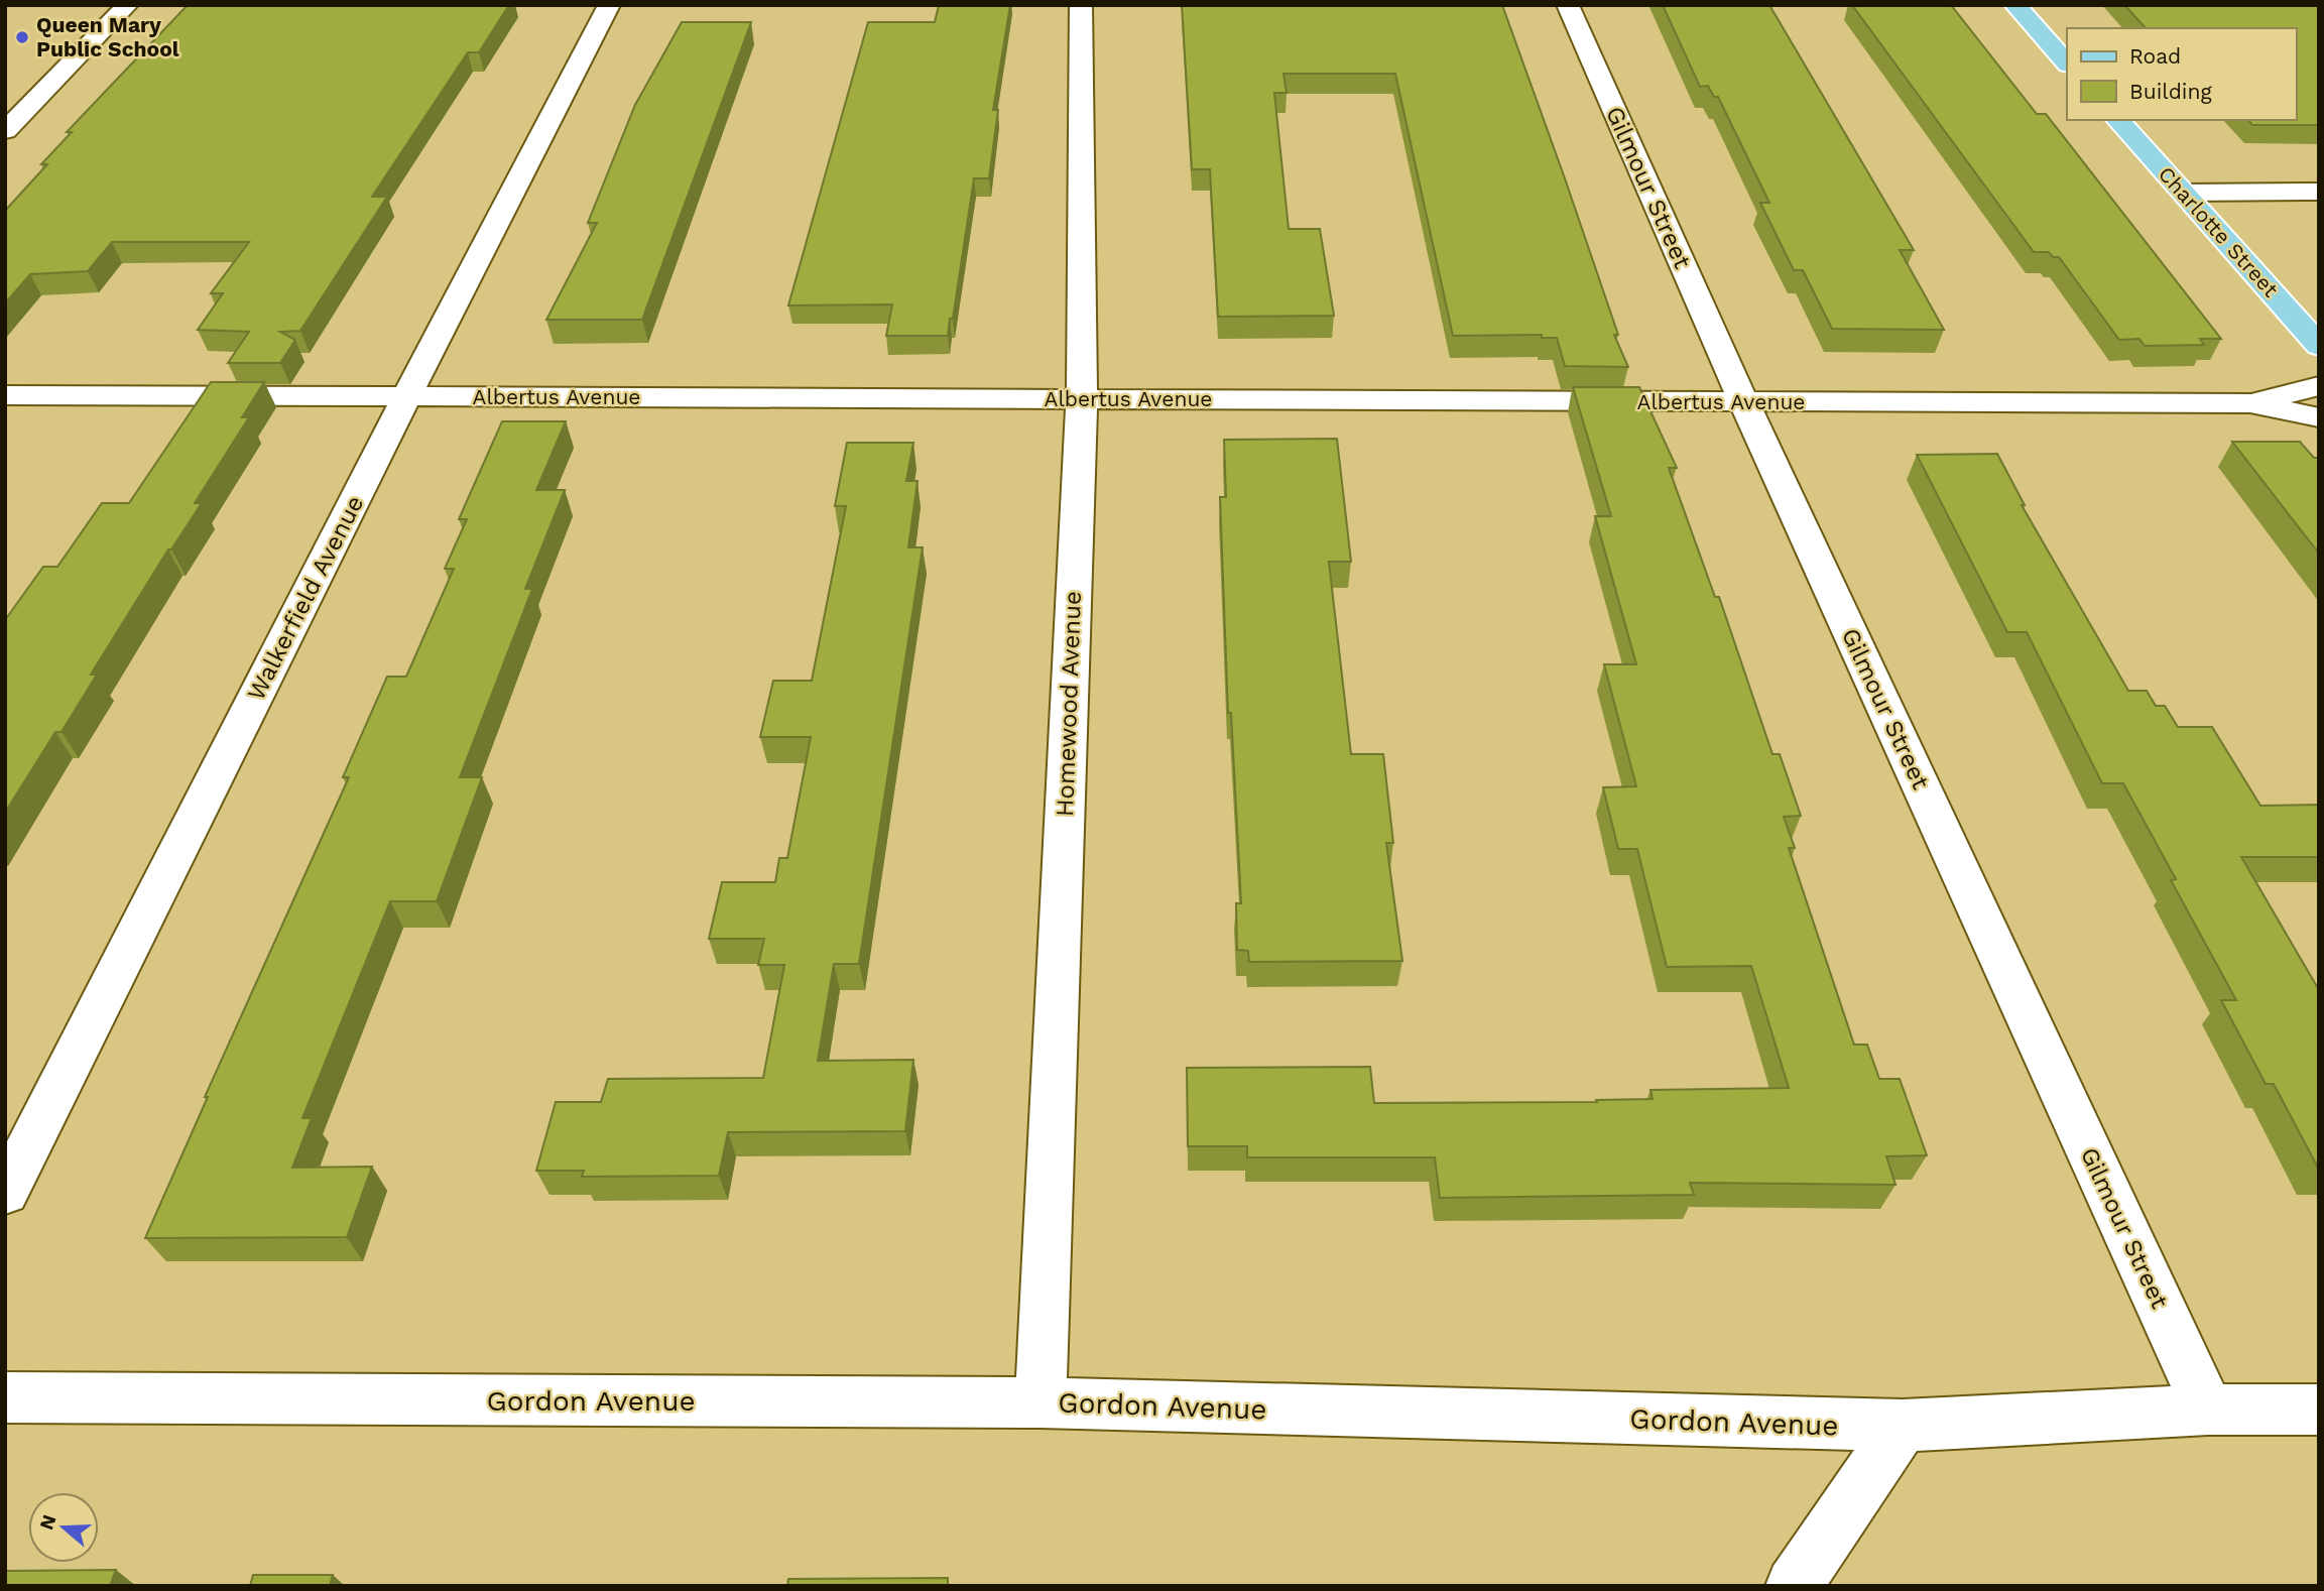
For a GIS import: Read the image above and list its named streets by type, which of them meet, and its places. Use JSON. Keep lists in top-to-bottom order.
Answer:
{
  "streets": {
    "main road": ["Charlotte Street"],
    "street": [
      "Gilmour Street",
      "Albertus Avenue",
      "Walkerfield Avenue",
      "Homewood Avenue",
      "Gordon Avenue"
    ]
  },
  "crossings": [
    ["Gilmour Street", "Albertus Avenue"],
    ["Gilmour Street", "Gordon Avenue"],
    ["Albertus Avenue", "Walkerfield Avenue"],
    ["Albertus Avenue", "Homewood Avenue"],
    ["Homewood Avenue", "Gordon Avenue"]
  ],
  "places": ["Queen Mary Public School"],
  "legend": ["Road", "Building"],
  "north": "left"
}
